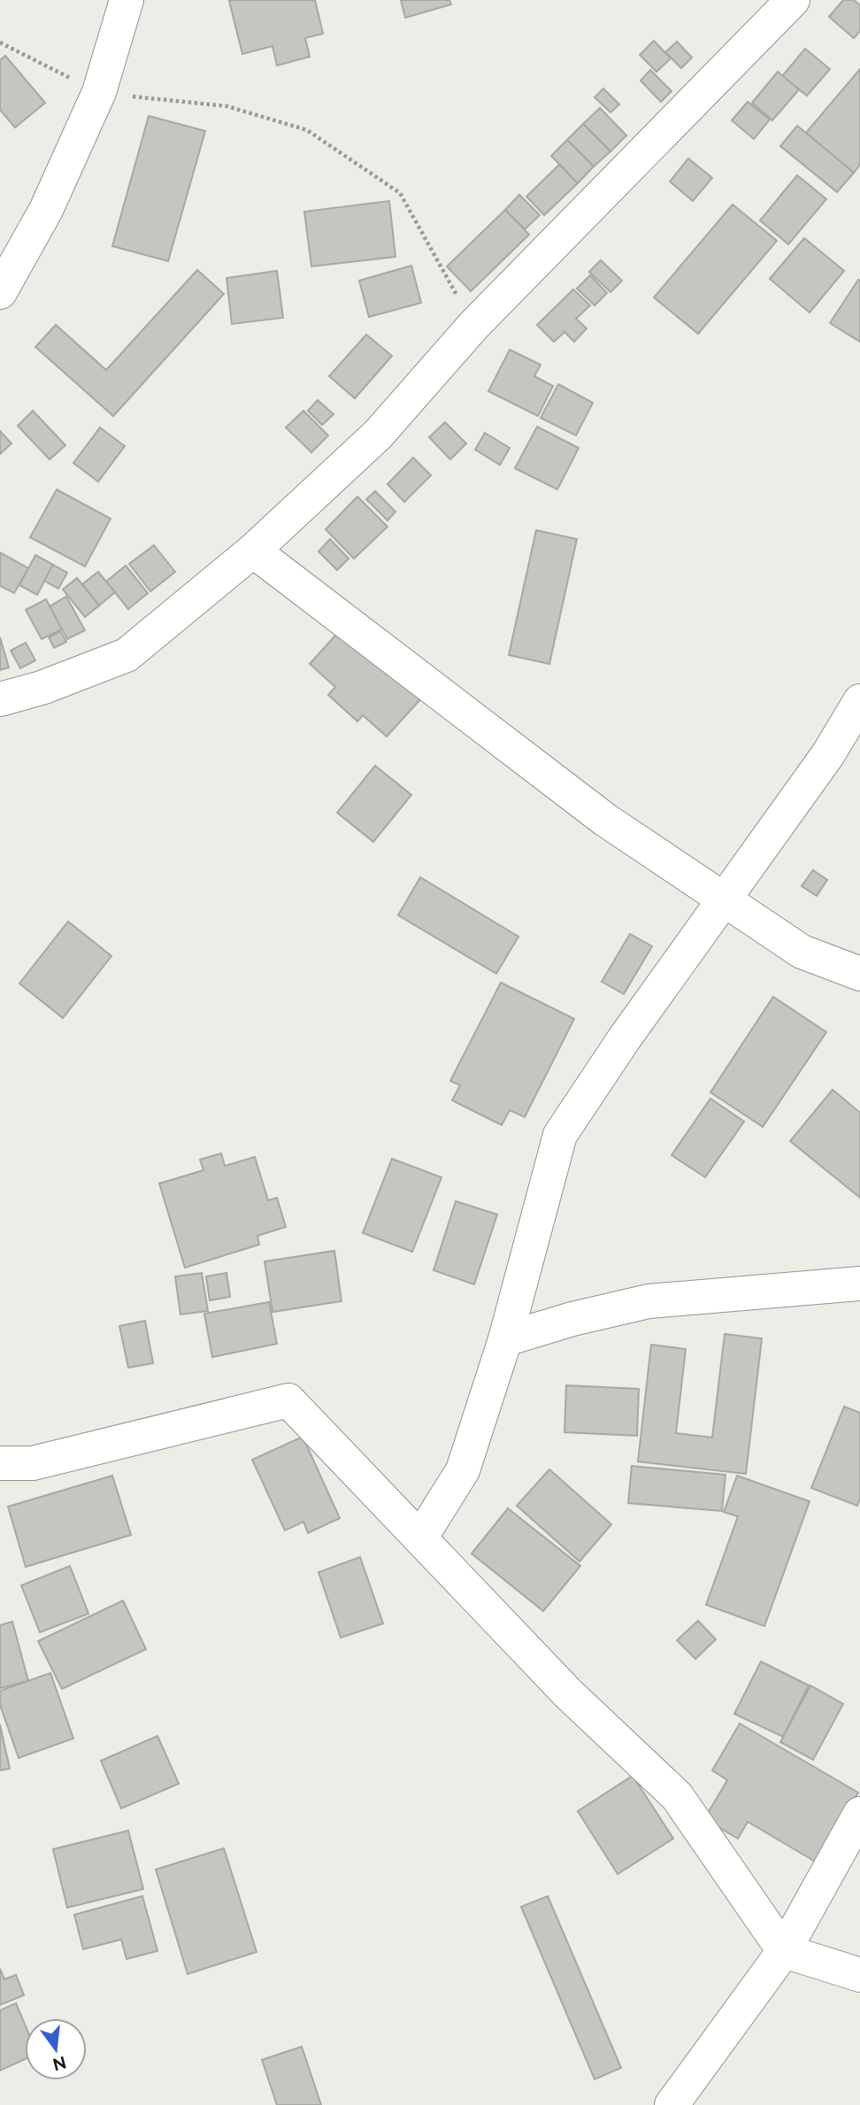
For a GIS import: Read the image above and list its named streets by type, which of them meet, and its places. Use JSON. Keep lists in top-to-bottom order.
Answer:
{
  "north": "bottom"
}
